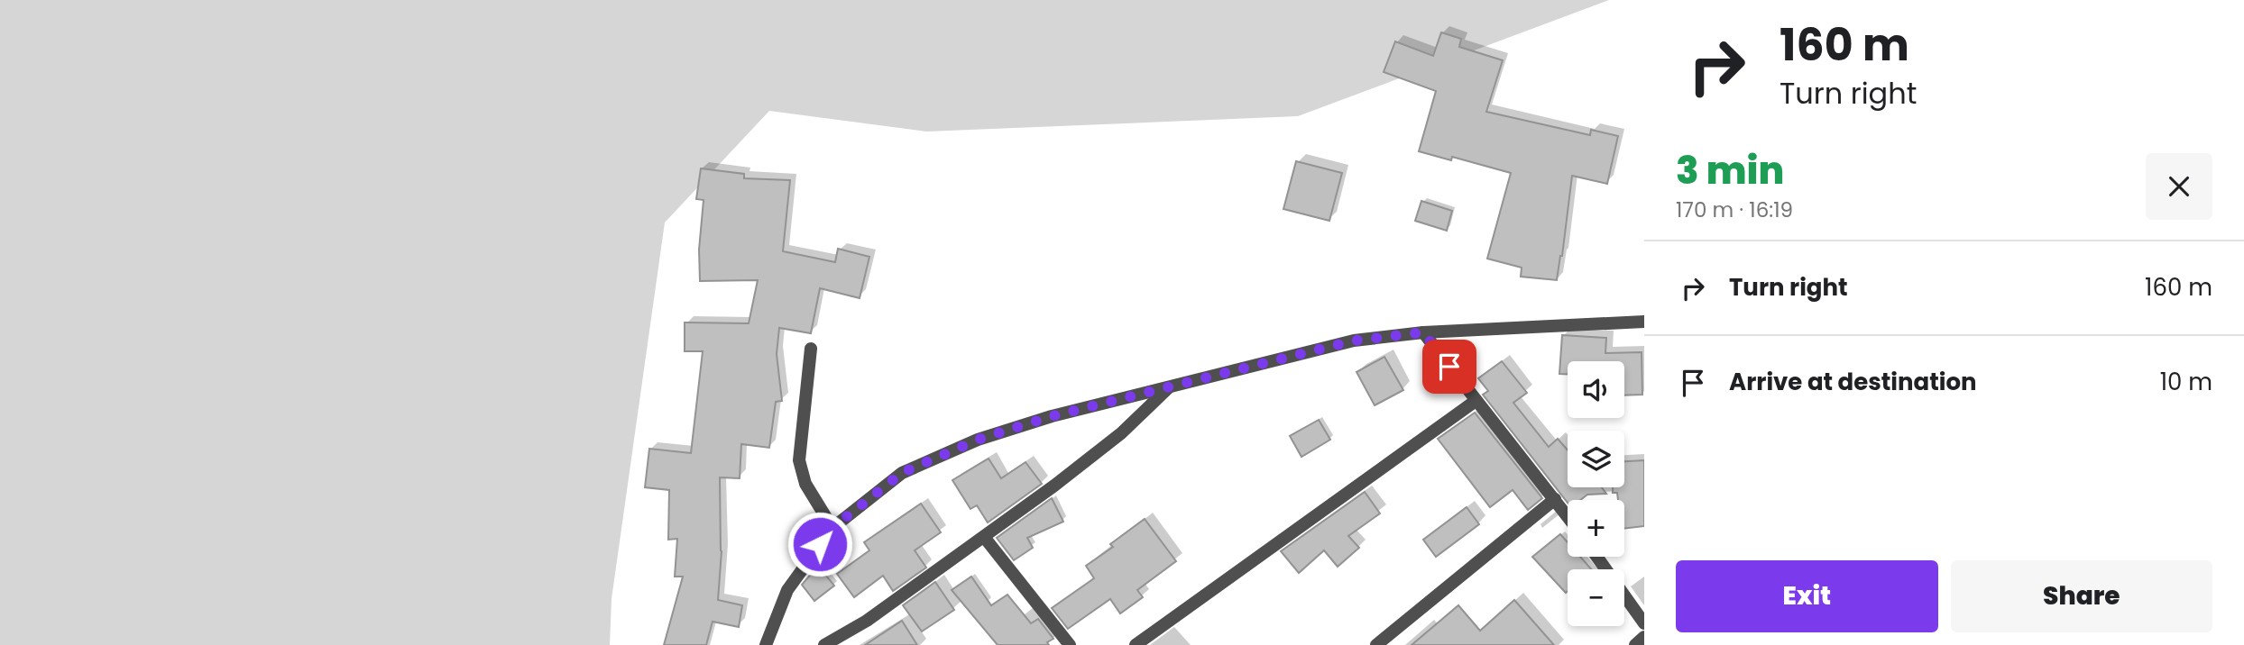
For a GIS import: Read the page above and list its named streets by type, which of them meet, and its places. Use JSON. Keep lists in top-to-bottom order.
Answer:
{
  "page": {
    "turn": ["160 m", "Turn right"],
    "heading": ["3 min", "170 m · 16:19"],
    "list": [
      {
        "name": "Turn right",
        "value": "160 m"
      },
      {
        "name": "Arrive at destination",
        "value": "10 m"
      }
    ],
    "map_buttons": ["+", "−"],
    "buttons": ["Exit", "Share"]
  }
}
